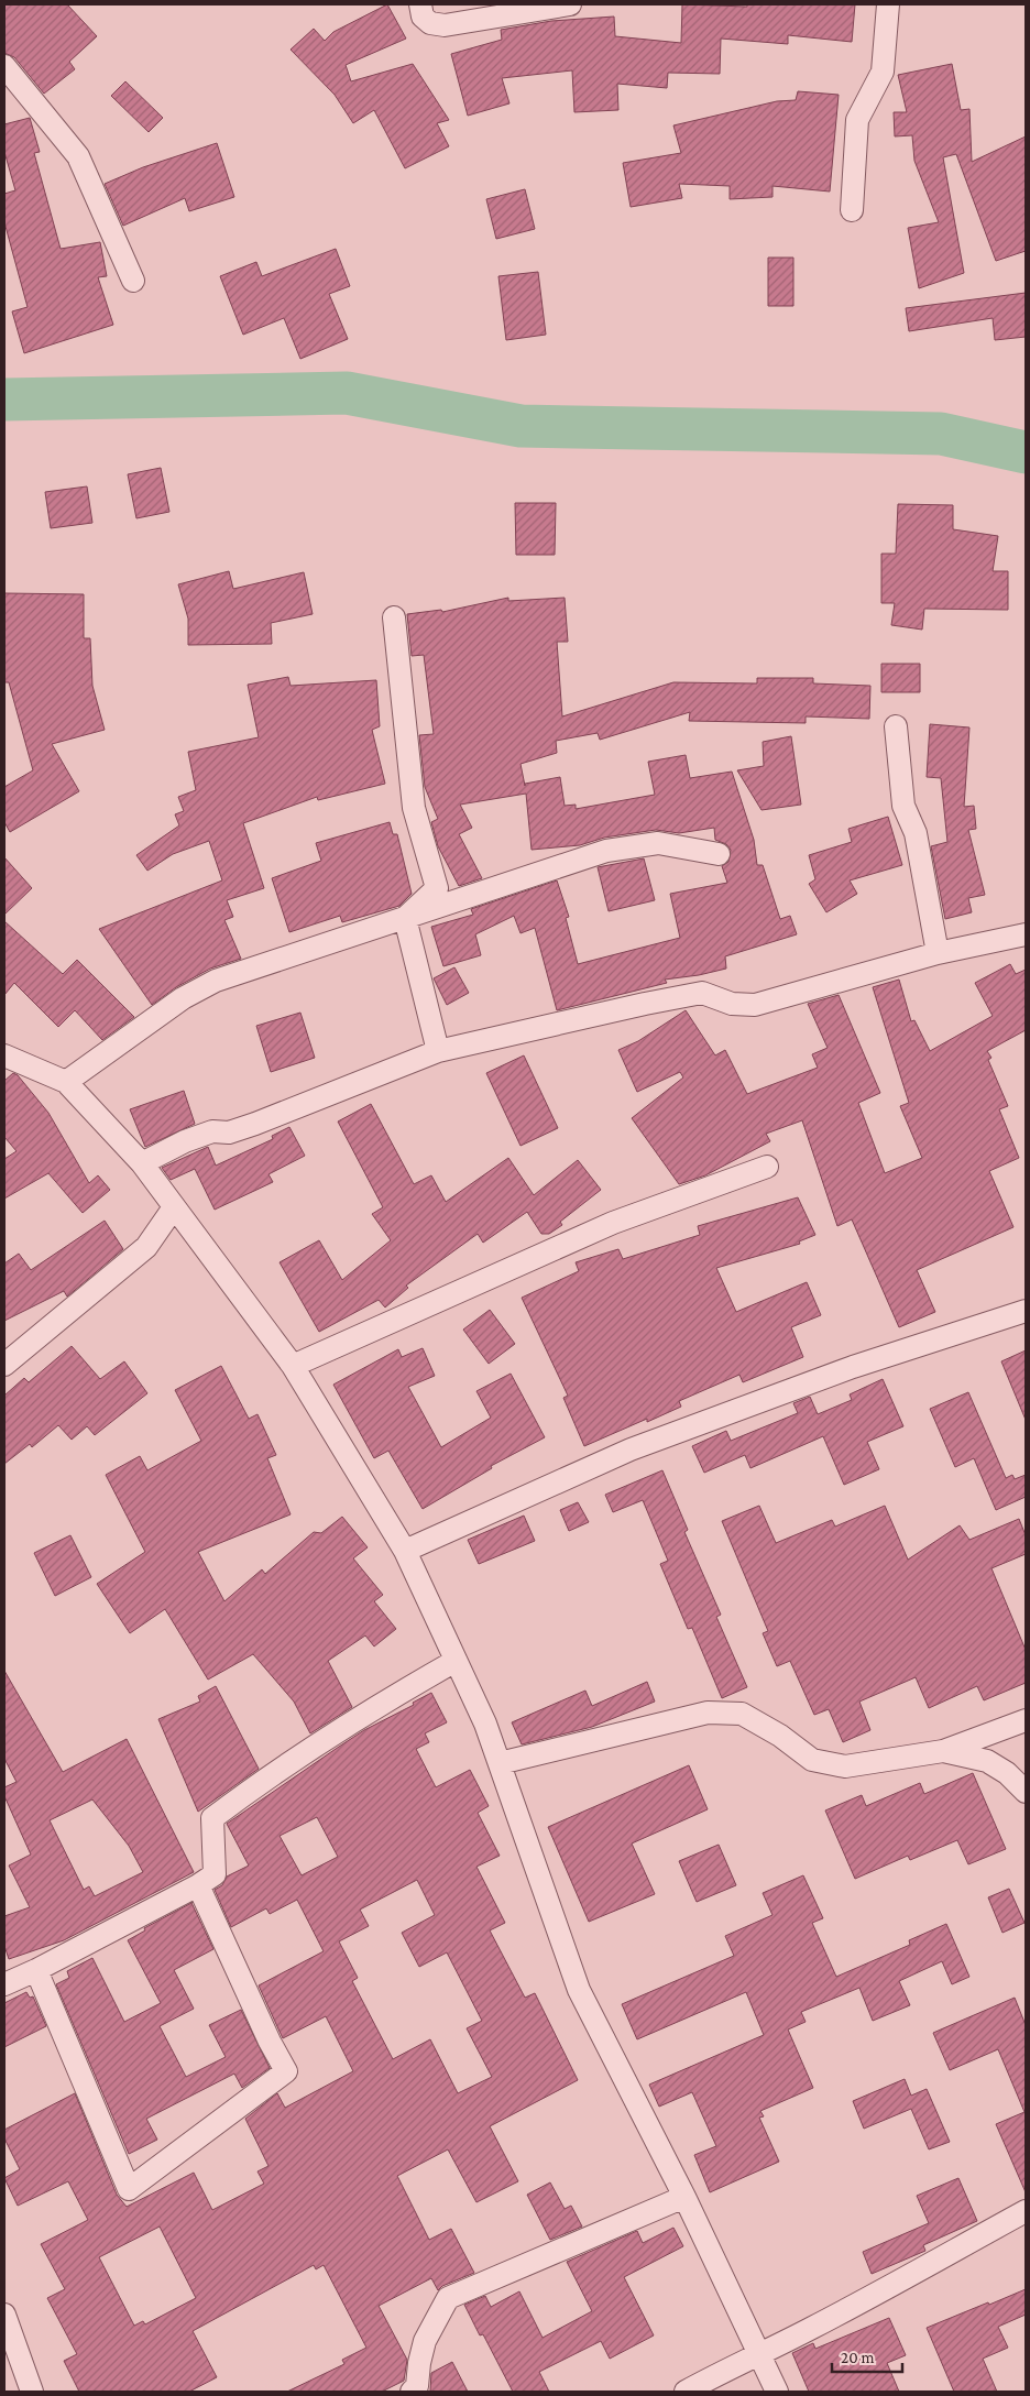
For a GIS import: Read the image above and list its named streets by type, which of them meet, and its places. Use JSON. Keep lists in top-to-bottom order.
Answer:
{
  "scale_bar": "20 m"
}
